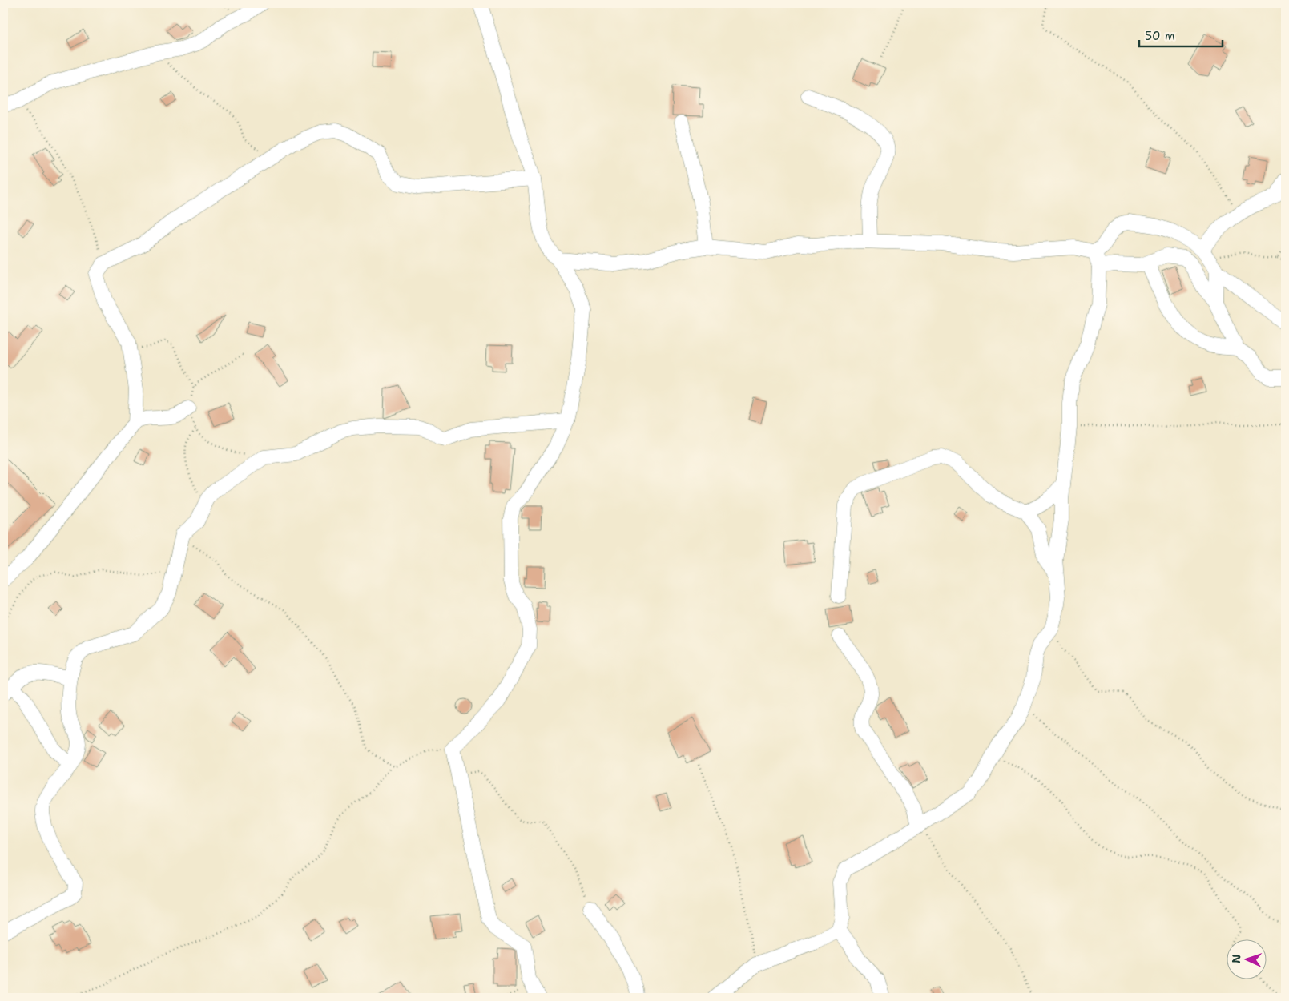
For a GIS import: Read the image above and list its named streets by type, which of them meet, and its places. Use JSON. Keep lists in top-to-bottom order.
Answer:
{
  "scale_bar": "50 m",
  "north": "left"
}
